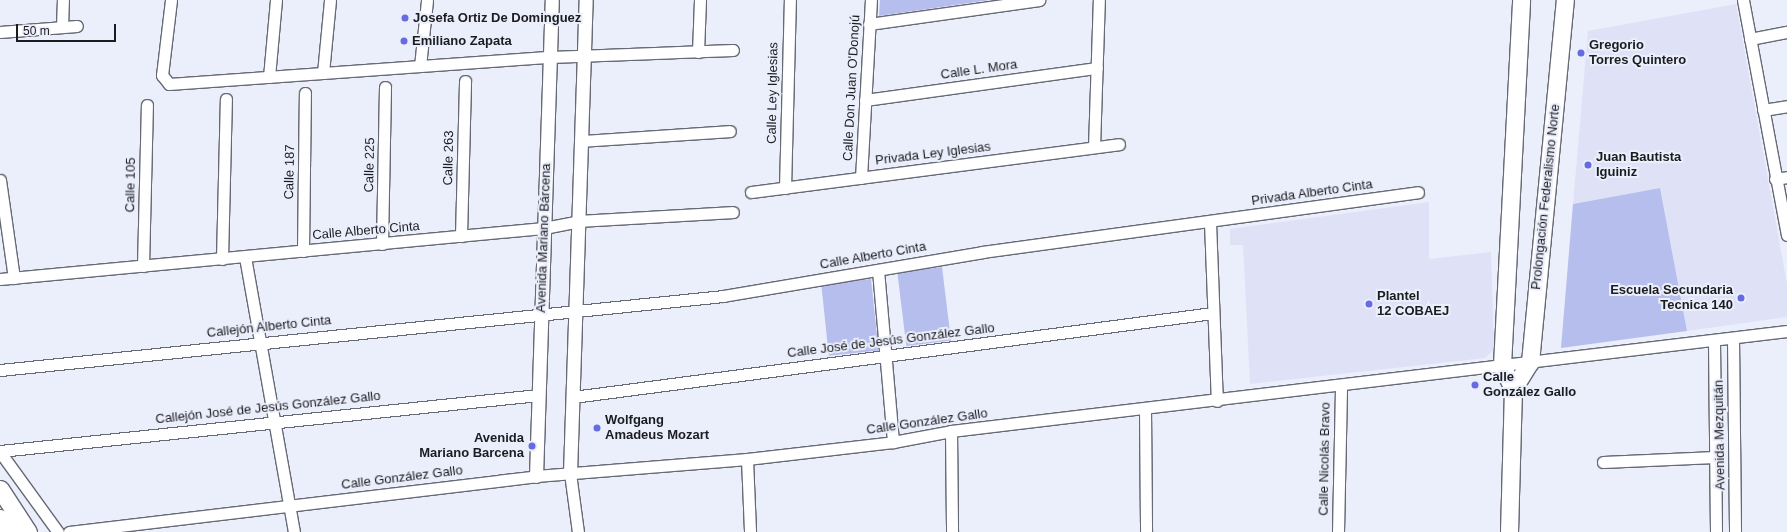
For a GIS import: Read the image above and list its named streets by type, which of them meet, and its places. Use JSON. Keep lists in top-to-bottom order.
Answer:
{
  "streets": {
    "main road": ["Prolongación Federalismo Norte"],
    "street": [
      "Calle L. Mora",
      "Calle Don Juan O'Donojú",
      "Calle Ley Iglesias",
      "Privada Ley Iglesias",
      "Calle 263",
      "Calle 225",
      "Calle 187",
      "Calle 105",
      "Privada Alberto Cinta",
      "Calle Alberto Cinta",
      "Avenida Mariano Bárcena",
      "Callejón Alberto Cinta",
      "Calle José de Jesús González Gallo",
      "Callejón José de Jesús González Gallo",
      "Calle González Gallo",
      "Avenida Mezquitán",
      "Calle Nicolás Bravo"
    ]
  },
  "crossings": [
    ["Calle L. Mora", "Calle Don Juan O'Donojú"],
    ["Calle Don Juan O'Donojú", "Privada Ley Iglesias"],
    ["Calle Ley Iglesias", "Privada Ley Iglesias"],
    ["Calle 263", "Calle Alberto Cinta"],
    ["Calle 225", "Calle Alberto Cinta"],
    ["Calle 187", "Calle Alberto Cinta"],
    ["Calle 105", "Calle Alberto Cinta"],
    ["Privada Alberto Cinta", "Calle Alberto Cinta"],
    ["Prolongación Federalismo Norte", "Calle González Gallo"],
    ["Calle Alberto Cinta", "Avenida Mariano Bárcena"],
    ["Calle Alberto Cinta", "Callejón Alberto Cinta"],
    ["Avenida Mariano Bárcena", "Callejón Alberto Cinta"],
    ["Avenida Mariano Bárcena", "Callejón José de Jesús González Gallo"],
    ["Avenida Mariano Bárcena", "Calle González Gallo"],
    ["Calle González Gallo", "Avenida Mezquitán"],
    ["Calle González Gallo", "Calle Nicolás Bravo"]
  ],
  "places": [
    "Josefa Ortiz De Dominguez",
    "Emiliano Zapata",
    "Gregorio Torres Quintero",
    "Juan Bautista Iguiniz",
    "Escuela Secundaria Tecnica 140",
    "Plantel 12 COBAEJ",
    "Calle González Gallo",
    "Wolfgang Amadeus Mozart",
    "Avenida Mariano Barcena"
  ],
  "scale_bar": "50 m"
}
